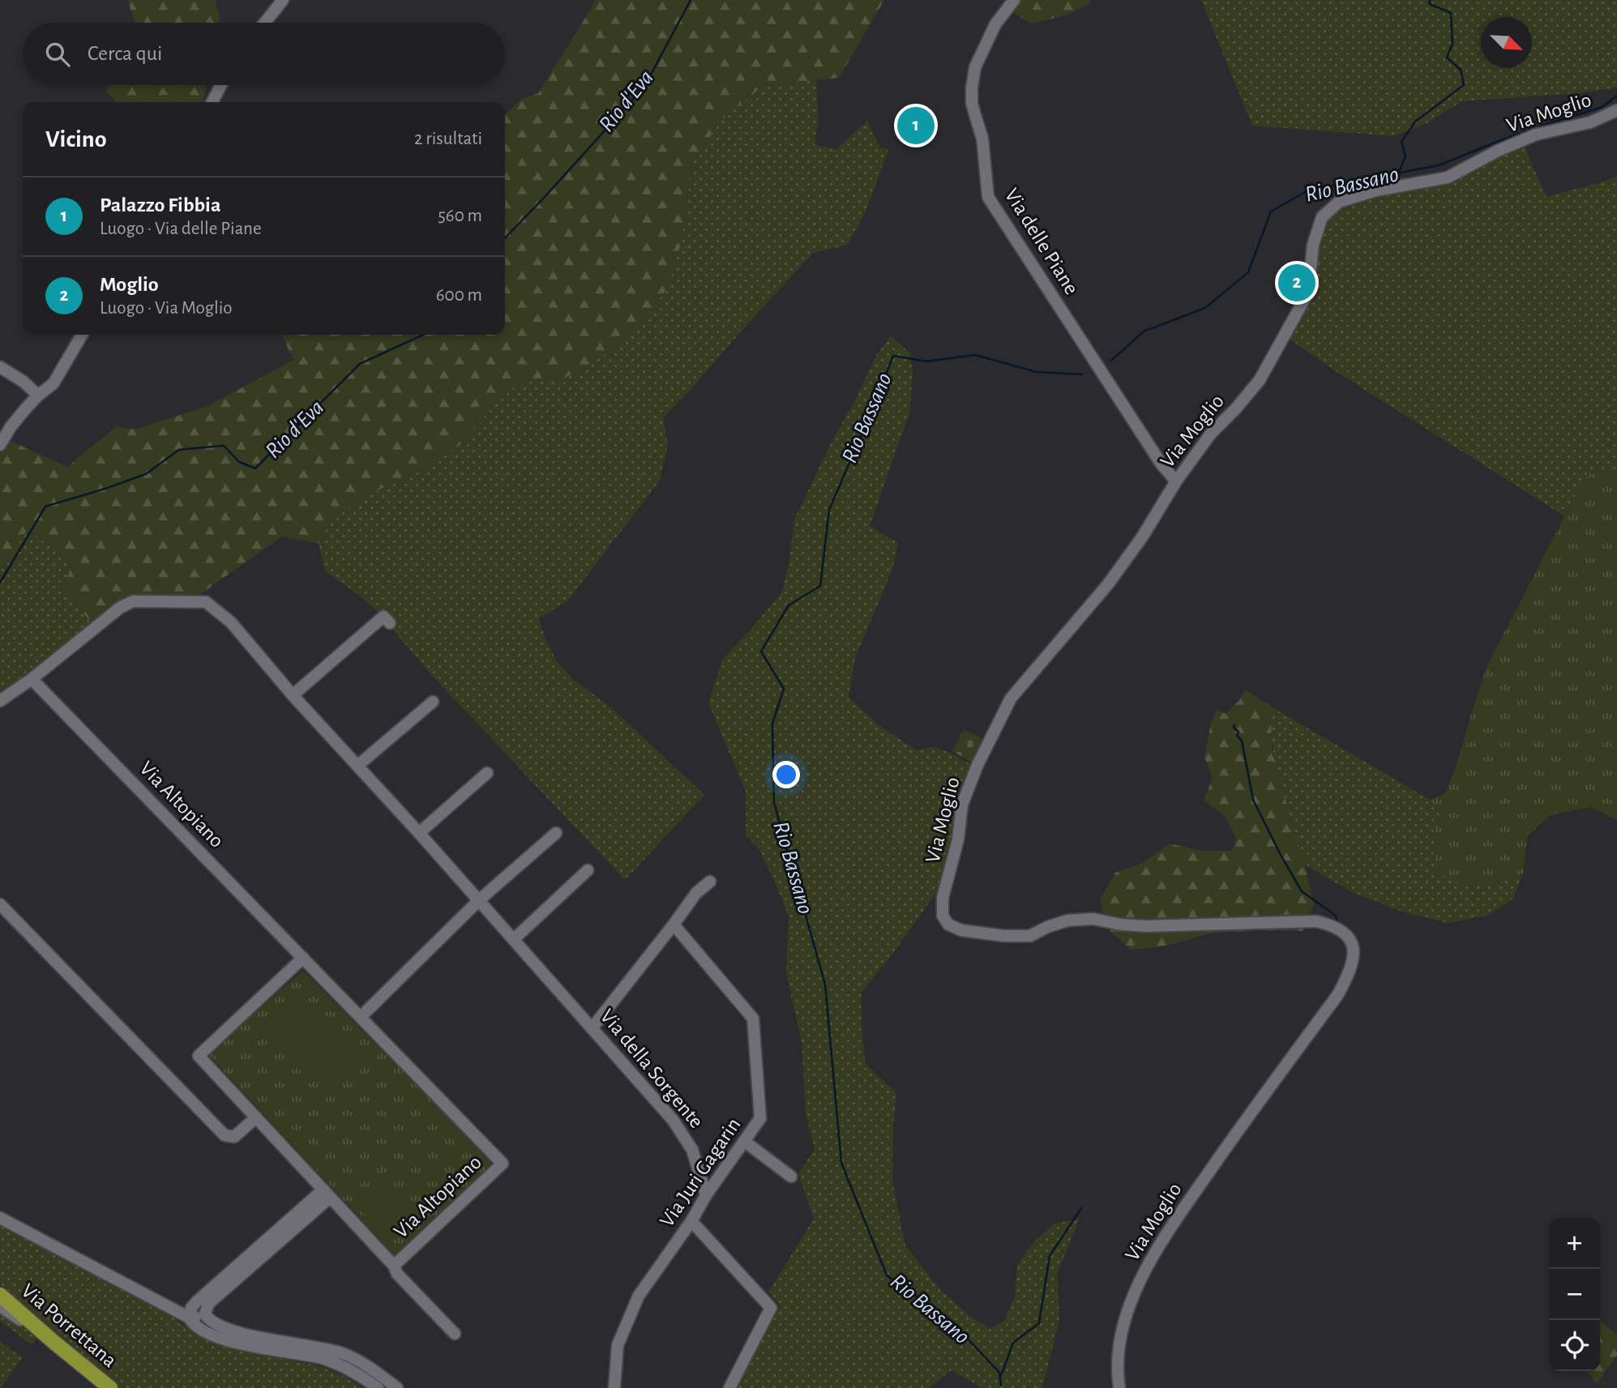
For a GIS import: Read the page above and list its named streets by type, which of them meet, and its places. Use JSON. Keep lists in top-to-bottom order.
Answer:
{
  "streets": {
    "main road": ["Via Porrettana"],
    "street": [
      "Via Moglio",
      "Via delle Piane",
      "Via Altopiano",
      "Via della Sorgente",
      "Via Juri Gagarin"
    ]
  },
  "crossings": [
    ["Via Moglio", "Via delle Piane"],
    ["Via della Sorgente", "Via Juri Gagarin"]
  ],
  "water": ["Rio d'Eva", "Rio Bassano"],
  "north": "bottom right",
  "page": {
    "search": "Cerca qui",
    "heading": ["Vicino", "2 risultati"],
    "pins": ["1", "2"],
    "list": [
      {
        "mark": "1",
        "name": "Palazzo Fibbia",
        "note": "Luogo · Via delle Piane",
        "value": "560 m"
      },
      {
        "mark": "2",
        "name": "Moglio",
        "note": "Luogo · Via Moglio",
        "value": "600 m"
      }
    ],
    "map_buttons": ["+", "−"]
  }
}
